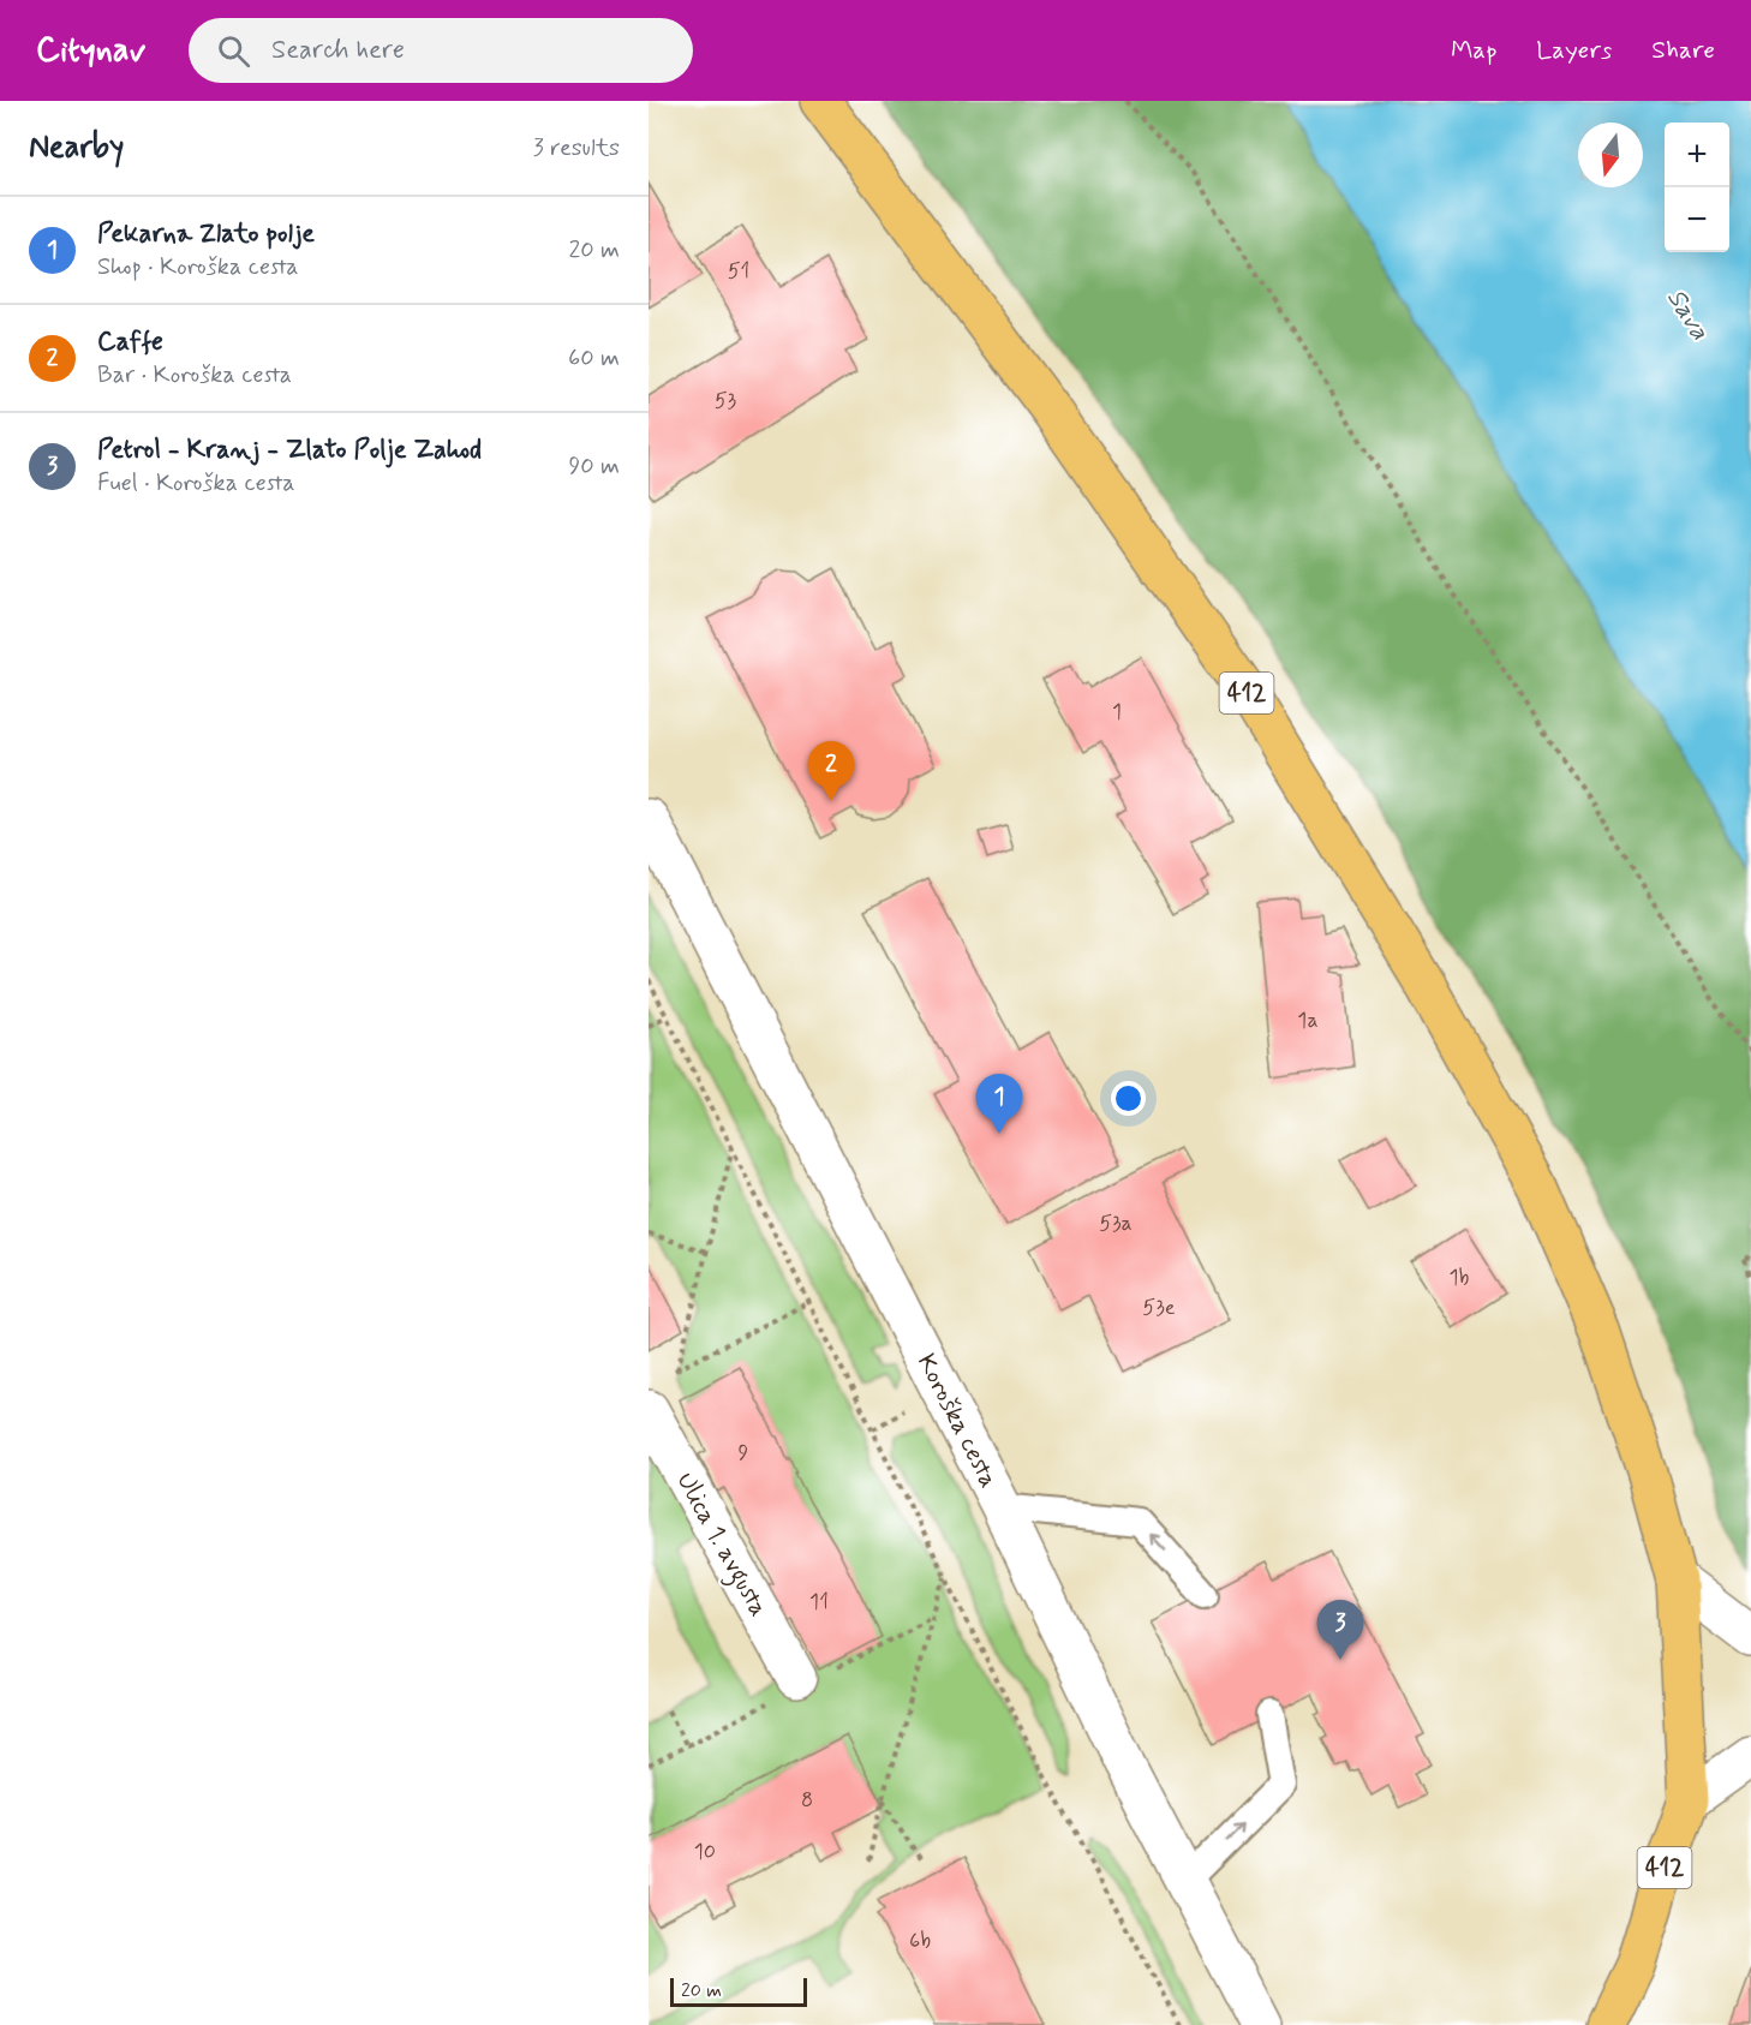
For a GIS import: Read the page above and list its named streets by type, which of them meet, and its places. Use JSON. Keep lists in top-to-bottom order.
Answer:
{
  "streets": {
    "main road": ["412"],
    "street": ["Koroška cesta", "Ulica 1. avgusta"]
  },
  "water": ["Sava"],
  "house_numbers": [
    "51",
    "53",
    "1",
    "1a",
    "53a",
    "1b",
    "53e",
    "9",
    "11",
    "8",
    "10",
    "6b"
  ],
  "scale_bar": "20 m",
  "north": "bottom",
  "page": {
    "header": "Citynav",
    "search": "Search here",
    "nav": ["Map", "Layers", "Share"],
    "heading": ["Nearby", "3 results"],
    "map_buttons": ["+", "−"],
    "list": [
      {
        "mark": "1",
        "name": "Pekarna Zlato polje",
        "note": "Shop · Koroška cesta",
        "value": "20 m"
      },
      {
        "mark": "2",
        "name": "Caffe",
        "note": "Bar · Koroška cesta",
        "value": "60 m"
      },
      {
        "mark": "3",
        "name": "Petrol - Kranj - Zlato Polje Zahod",
        "note": "Fuel · Koroška cesta",
        "value": "90 m"
      }
    ],
    "pins": ["2", "1", "3"],
    "scale": "20 m"
  }
}
